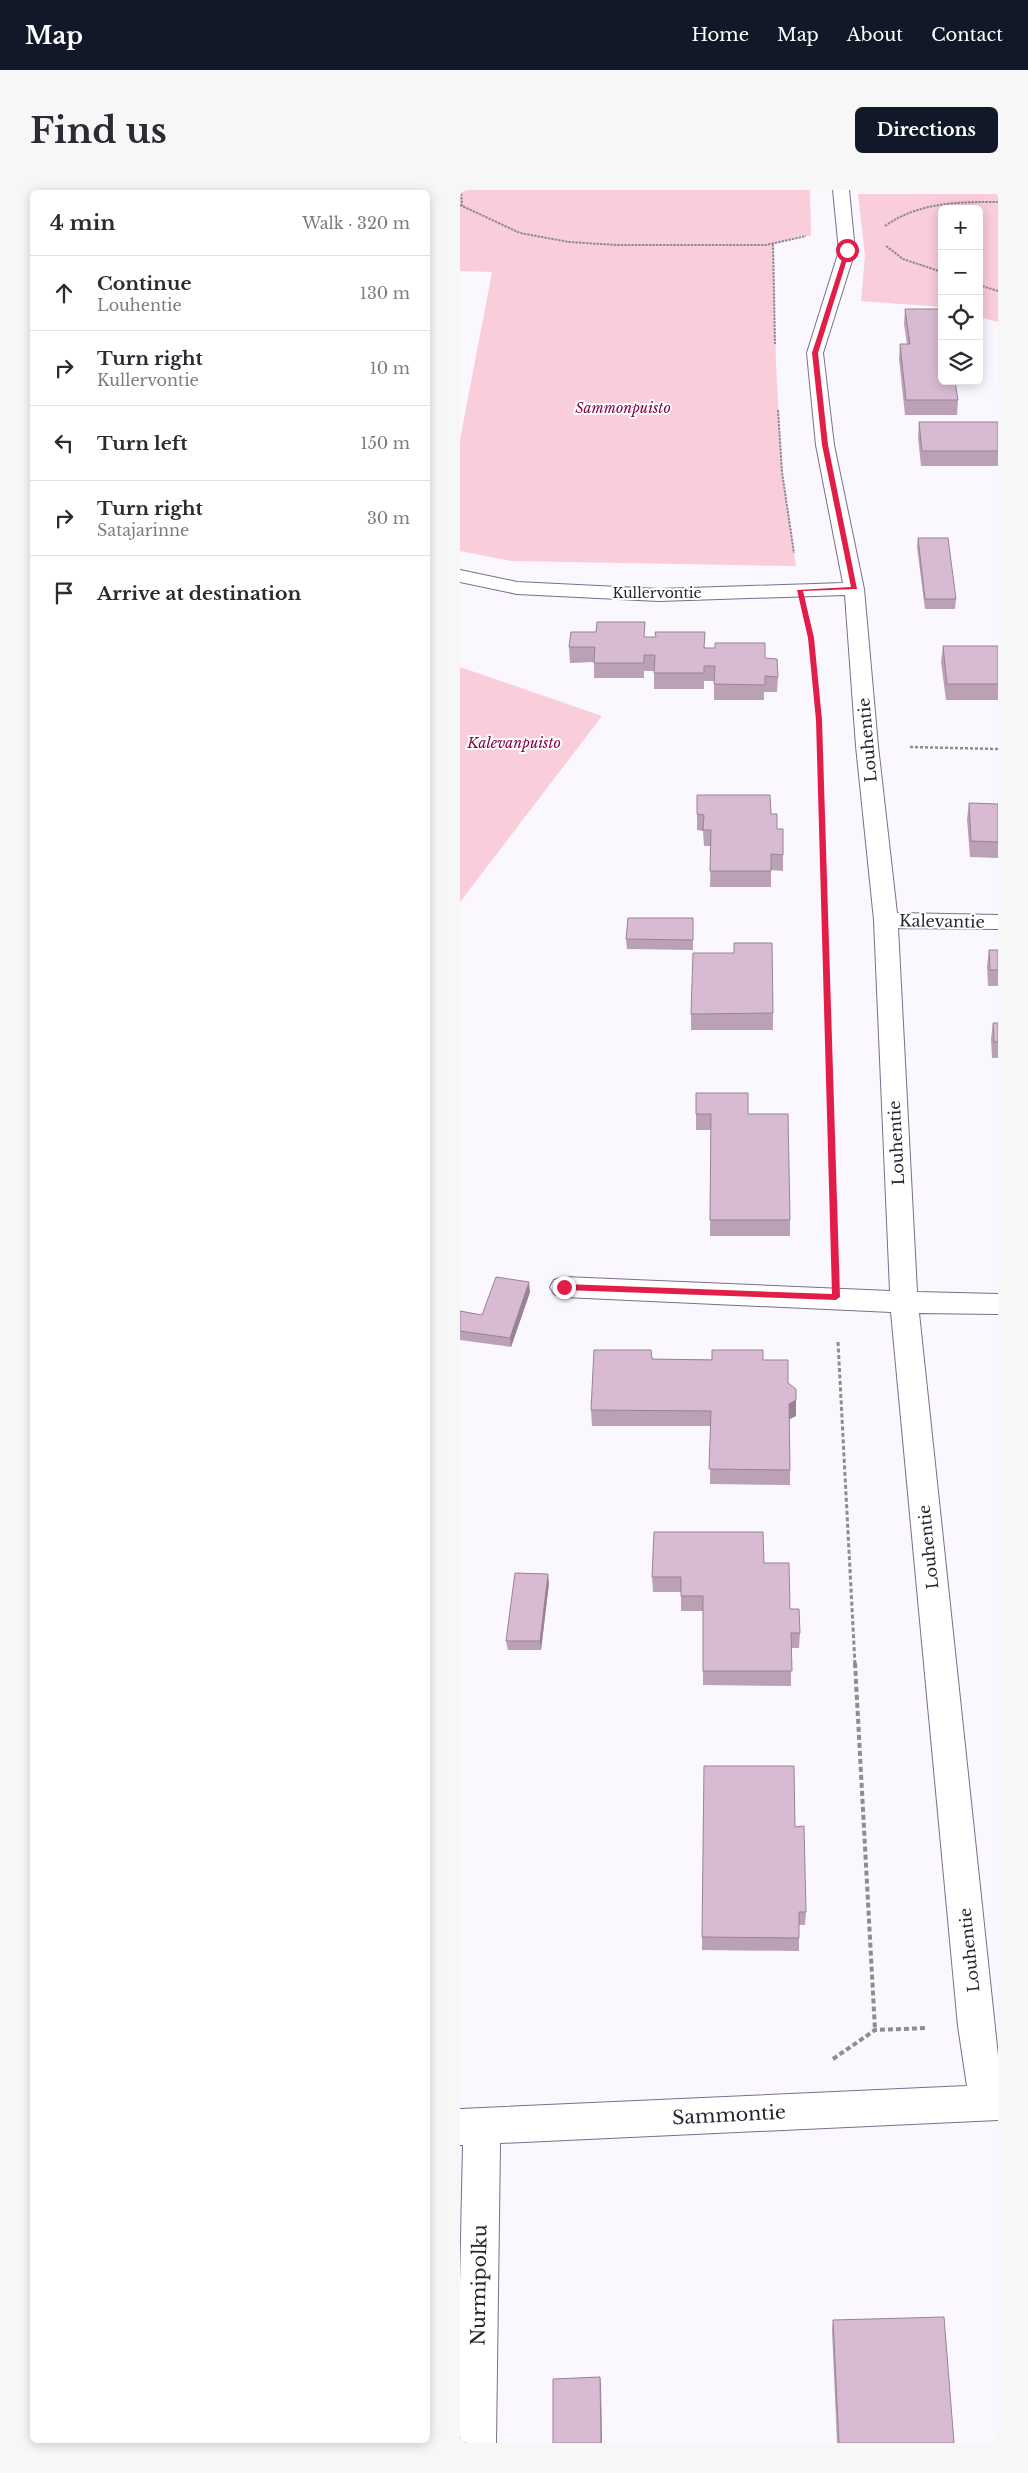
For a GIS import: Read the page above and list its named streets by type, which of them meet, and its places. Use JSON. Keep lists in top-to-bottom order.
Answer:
{
  "streets": {
    "street": [
      "Kullervontie",
      "Louhentie",
      "Kalevantie",
      "Sammontie",
      "Nurmipolku"
    ]
  },
  "crossings": [
    ["Kullervontie", "Louhentie"],
    ["Louhentie", "Kalevantie"],
    ["Louhentie", "Sammontie"],
    ["Sammontie", "Nurmipolku"]
  ],
  "parks": ["Sammonpuisto", "Kalevanpuisto"],
  "page": {
    "header": "Map",
    "nav": [
      "Home",
      "Map",
      "About",
      "Contact"
    ],
    "buttons": "Directions",
    "title": "Find us",
    "heading": ["4 min", "Walk · 320 m"],
    "map_buttons": ["+", "−"],
    "list": [
      ["Continue", "Louhentie", "130 m"],
      ["Turn right", "Kullervontie", "10 m"],
      ["Turn left", "150 m"],
      ["Turn right", "Satajarinne", "30 m"],
      "Arrive at destination"
    ]
  }
}
